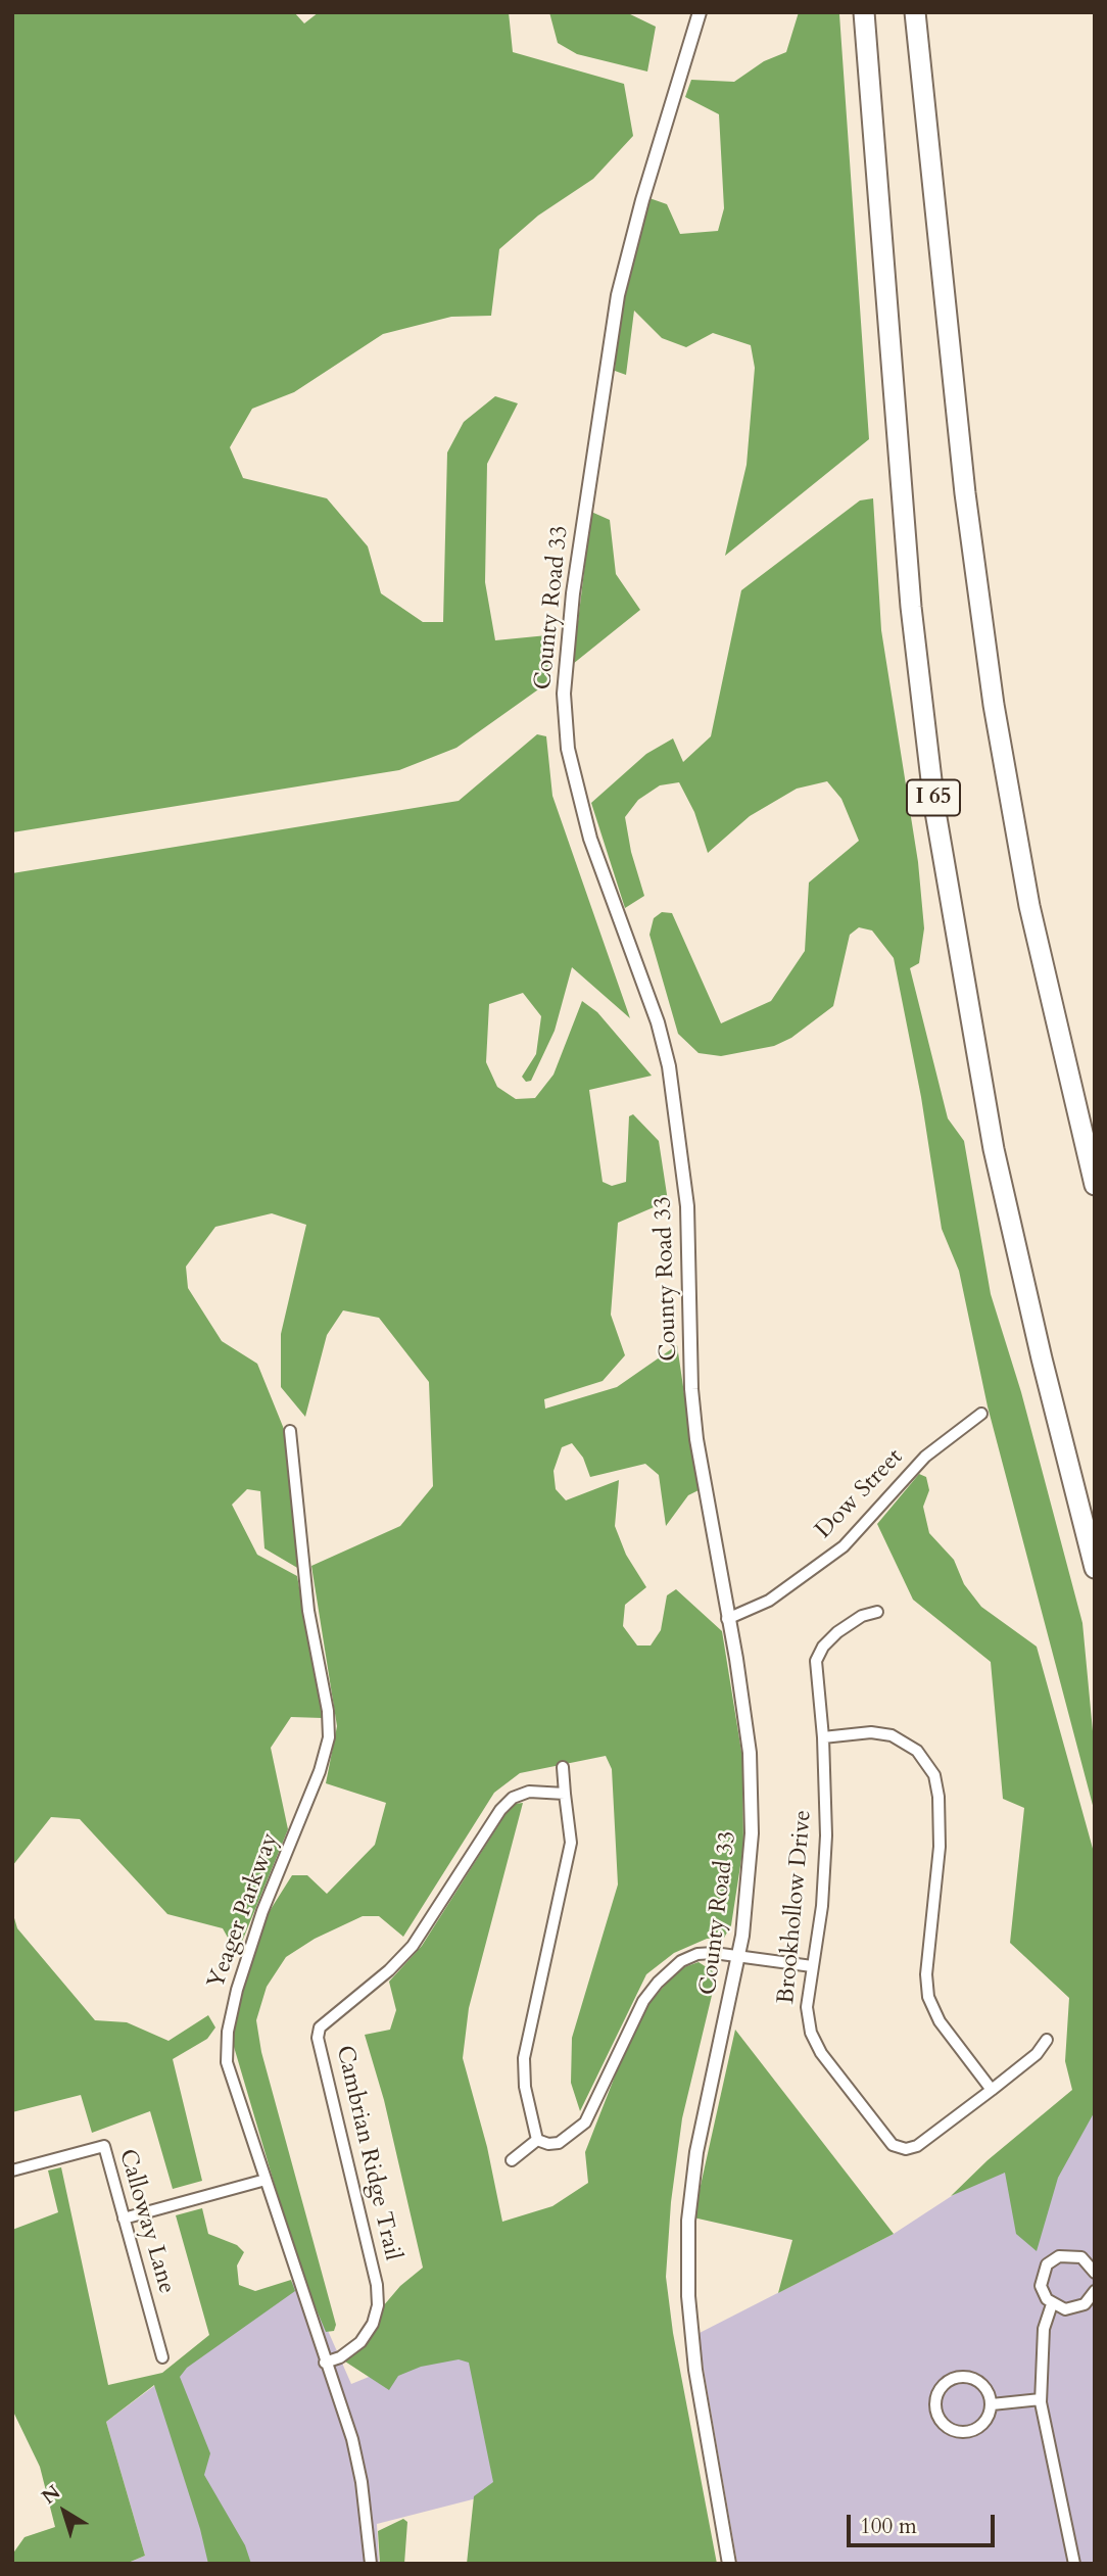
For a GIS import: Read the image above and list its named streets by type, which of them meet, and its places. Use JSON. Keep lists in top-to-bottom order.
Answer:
{
  "streets": {
    "highway": ["I 65"],
    "street": [
      "County Road 33",
      "Dow Street",
      "Brookhollow Drive",
      "Yeager Parkway",
      "Cambrian Ridge Trail",
      "Calloway Lane"
    ]
  },
  "crossings": [
    ["County Road 33", "Dow Street"],
    ["Yeager Parkway", "Cambrian Ridge Trail"]
  ],
  "scale_bar": "100 m",
  "north": "top left"
}
